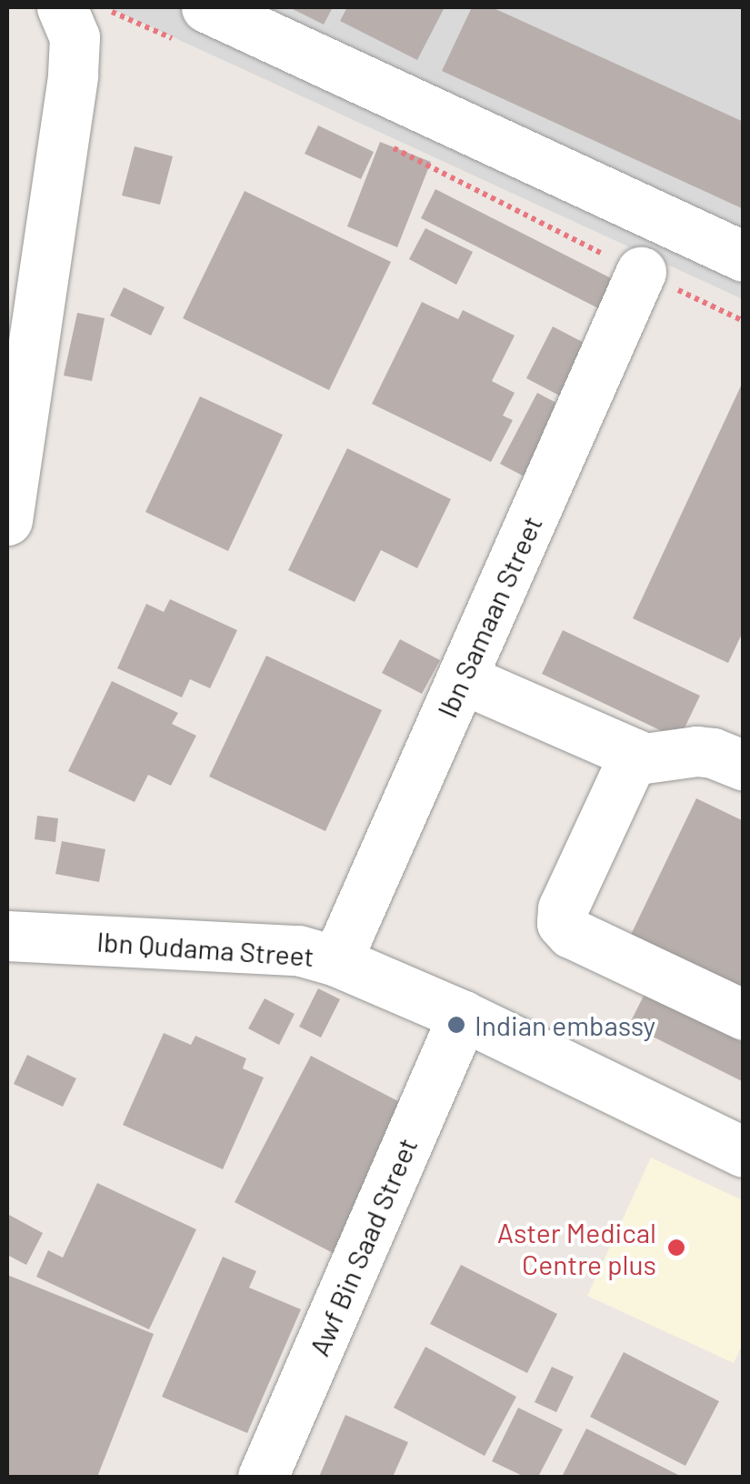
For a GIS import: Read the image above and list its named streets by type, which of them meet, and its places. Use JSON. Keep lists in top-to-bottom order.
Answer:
{
  "streets": {
    "street": ["Ibn Samaan Street", "Ibn Qudama Street", "Awf Bin Saad Street"]
  },
  "crossings": [
    ["Ibn Samaan Street", "Ibn Qudama Street"],
    ["Ibn Qudama Street", "Awf Bin Saad Street"]
  ],
  "places": ["Indian embassy", "Aster Medical Centre plus"]
}
